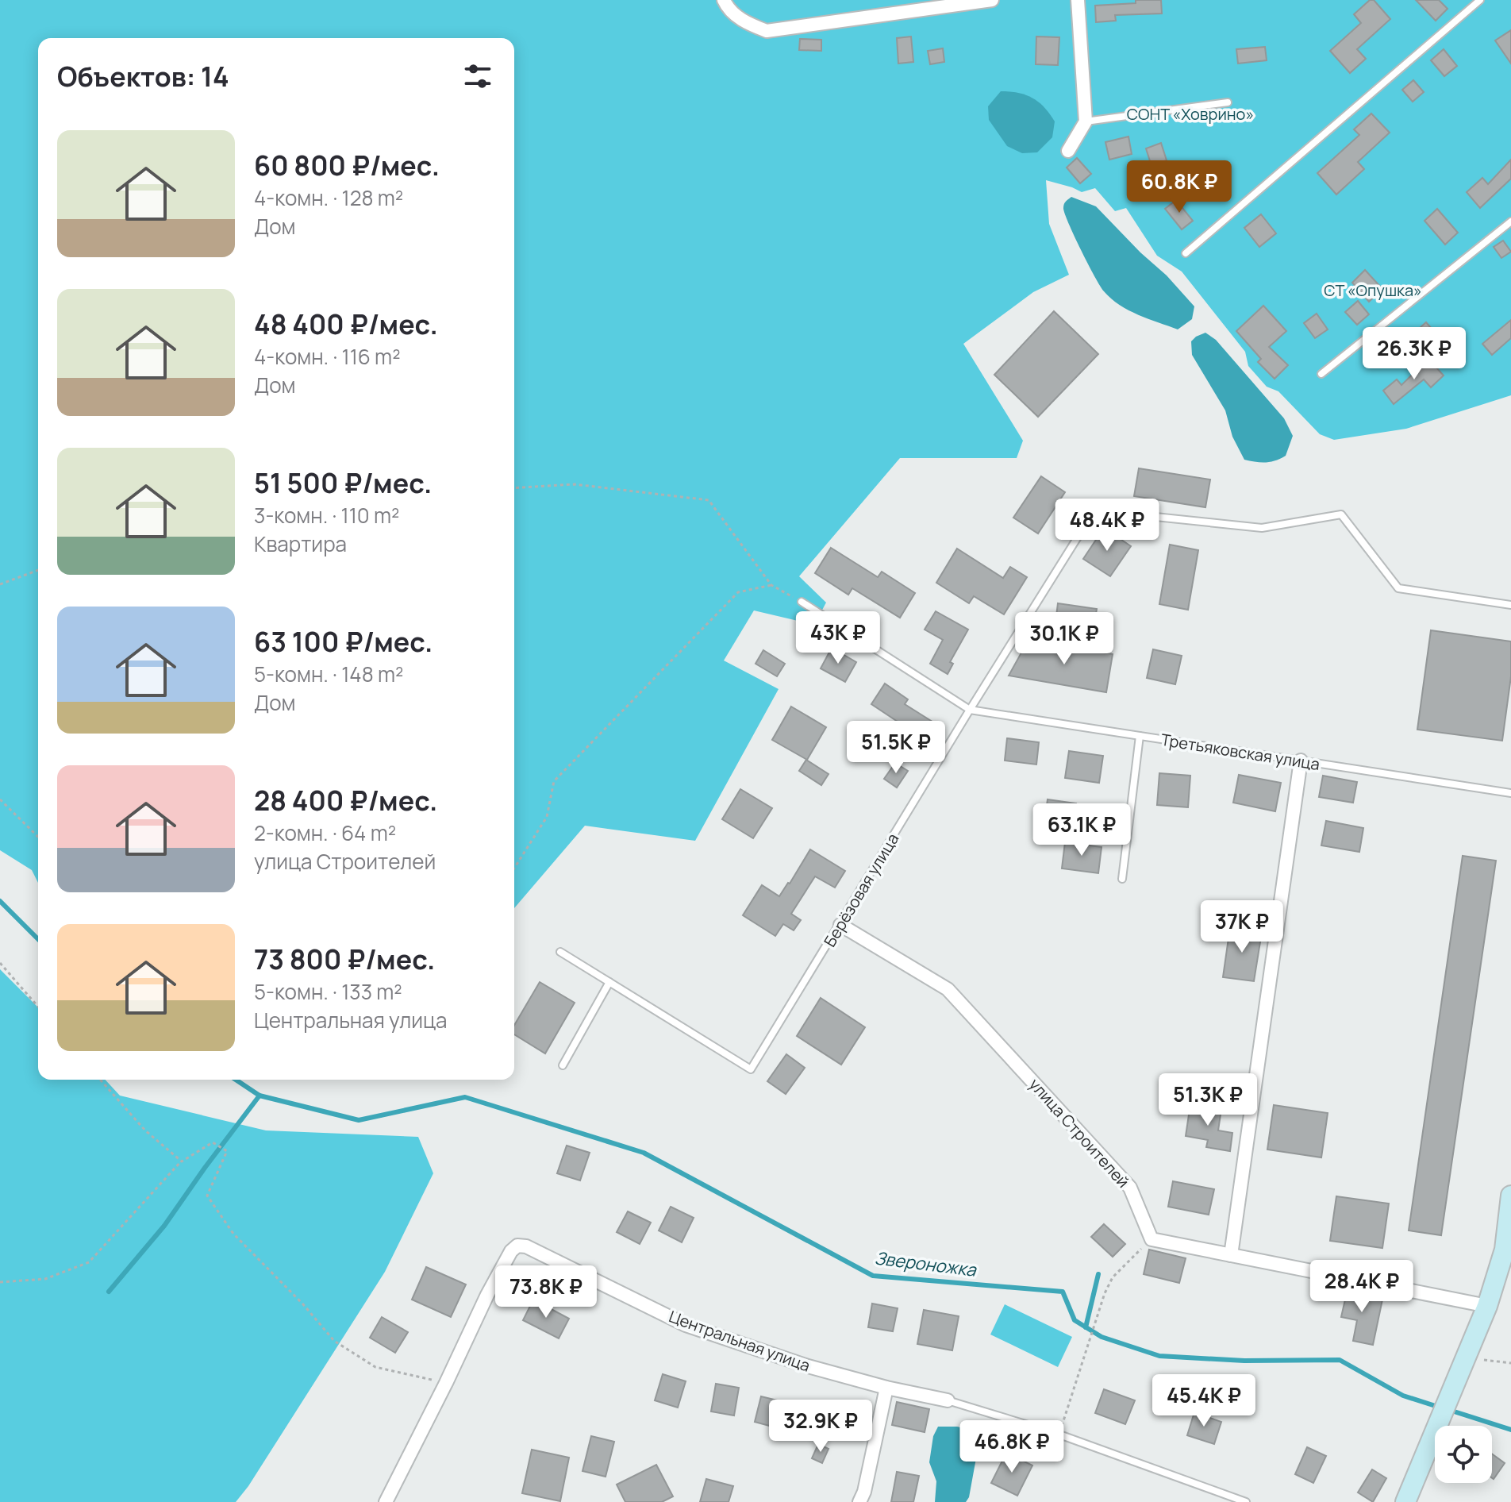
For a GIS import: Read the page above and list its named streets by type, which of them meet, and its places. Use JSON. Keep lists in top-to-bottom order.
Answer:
{
  "streets": {
    "street": ["улица Строителей", "Центральная улица"],
    "lane": ["Третьяковская улица", "Берёзовая улица"]
  },
  "crossings": [
    ["Третьяковская улица", "Берёзовая улица"],
    ["Берёзовая улица", "улица Строителей"]
  ],
  "water": ["Звероножка"],
  "parks": ["СОНТ «Ховрино»", "СТ «Опушка»"],
  "page": {
    "heading": "Объектов: 14",
    "list": [
      {
        "name": "60 800 ₽/мес.",
        "note": "4-комн. · 128 m² · Дом"
      },
      {
        "name": "48 400 ₽/мес.",
        "note": "4-комн. · 116 m² · Дом"
      },
      {
        "name": "51 500 ₽/мес.",
        "note": "3-комн. · 110 m² · Квартира"
      },
      {
        "name": "63 100 ₽/мес.",
        "note": "5-комн. · 148 m² · Дом"
      },
      {
        "name": "28 400 ₽/мес.",
        "note": "2-комн. · 64 m² · улица Строителей"
      },
      {
        "name": "73 800 ₽/мес.",
        "note": "5-комн. · 133 m² · Центральная улица"
      }
    ],
    "price": [
      "60.8K ₽",
      "26.3K ₽",
      "48.4K ₽",
      "43K ₽",
      "30.1K ₽",
      "51.5K ₽",
      "63.1K ₽",
      "37K ₽",
      "51.3K ₽",
      "28.4K ₽",
      "73.8K ₽",
      "45.4K ₽",
      "32.9K ₽",
      "46.8K ₽"
    ]
  }
}
